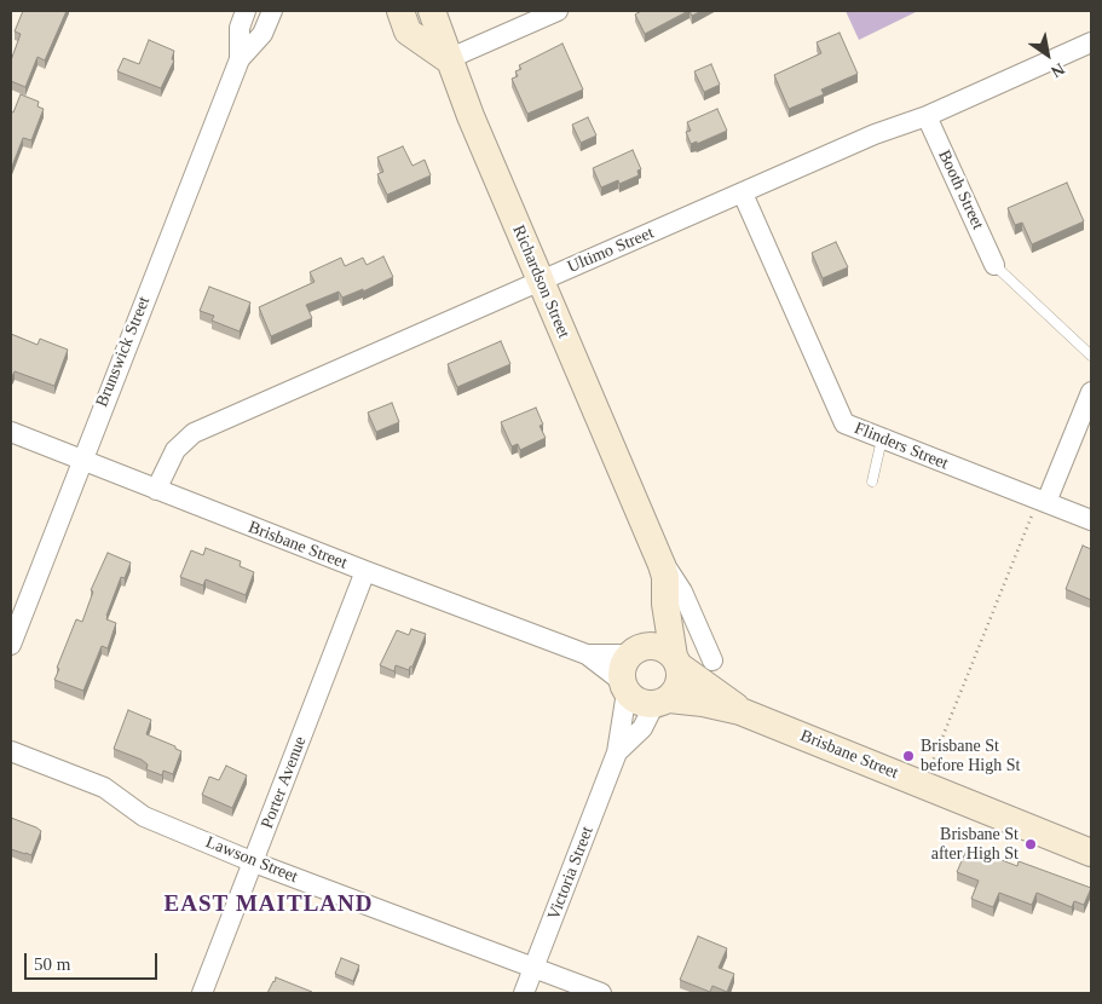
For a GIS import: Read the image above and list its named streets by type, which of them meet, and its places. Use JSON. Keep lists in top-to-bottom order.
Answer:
{
  "streets": {
    "main road": ["Richardson Street", "Brisbane Street"],
    "street": [
      "Booth Street",
      "Ultimo Street",
      "Brunswick Street",
      "Flinders Street",
      "Porter Avenue",
      "Lawson Street",
      "Victoria Street"
    ]
  },
  "crossings": [
    ["Booth Street", "Ultimo Street"],
    ["Ultimo Street", "Richardson Street"],
    ["Ultimo Street", "Flinders Street"],
    ["Ultimo Street", "Brisbane Street"],
    ["Richardson Street", "Brisbane Street"],
    ["Richardson Street", "Victoria Street"],
    ["Brunswick Street", "Brisbane Street"],
    ["Brisbane Street", "Porter Avenue"],
    ["Brisbane Street", "Victoria Street"],
    ["Porter Avenue", "Lawson Street"],
    ["Lawson Street", "Victoria Street"]
  ],
  "districts": ["EAST MAITLAND"],
  "places": ["Brisbane St before High St", "Brisbane St after High St"],
  "scale_bar": "50 m",
  "north": "bottom right"
}
